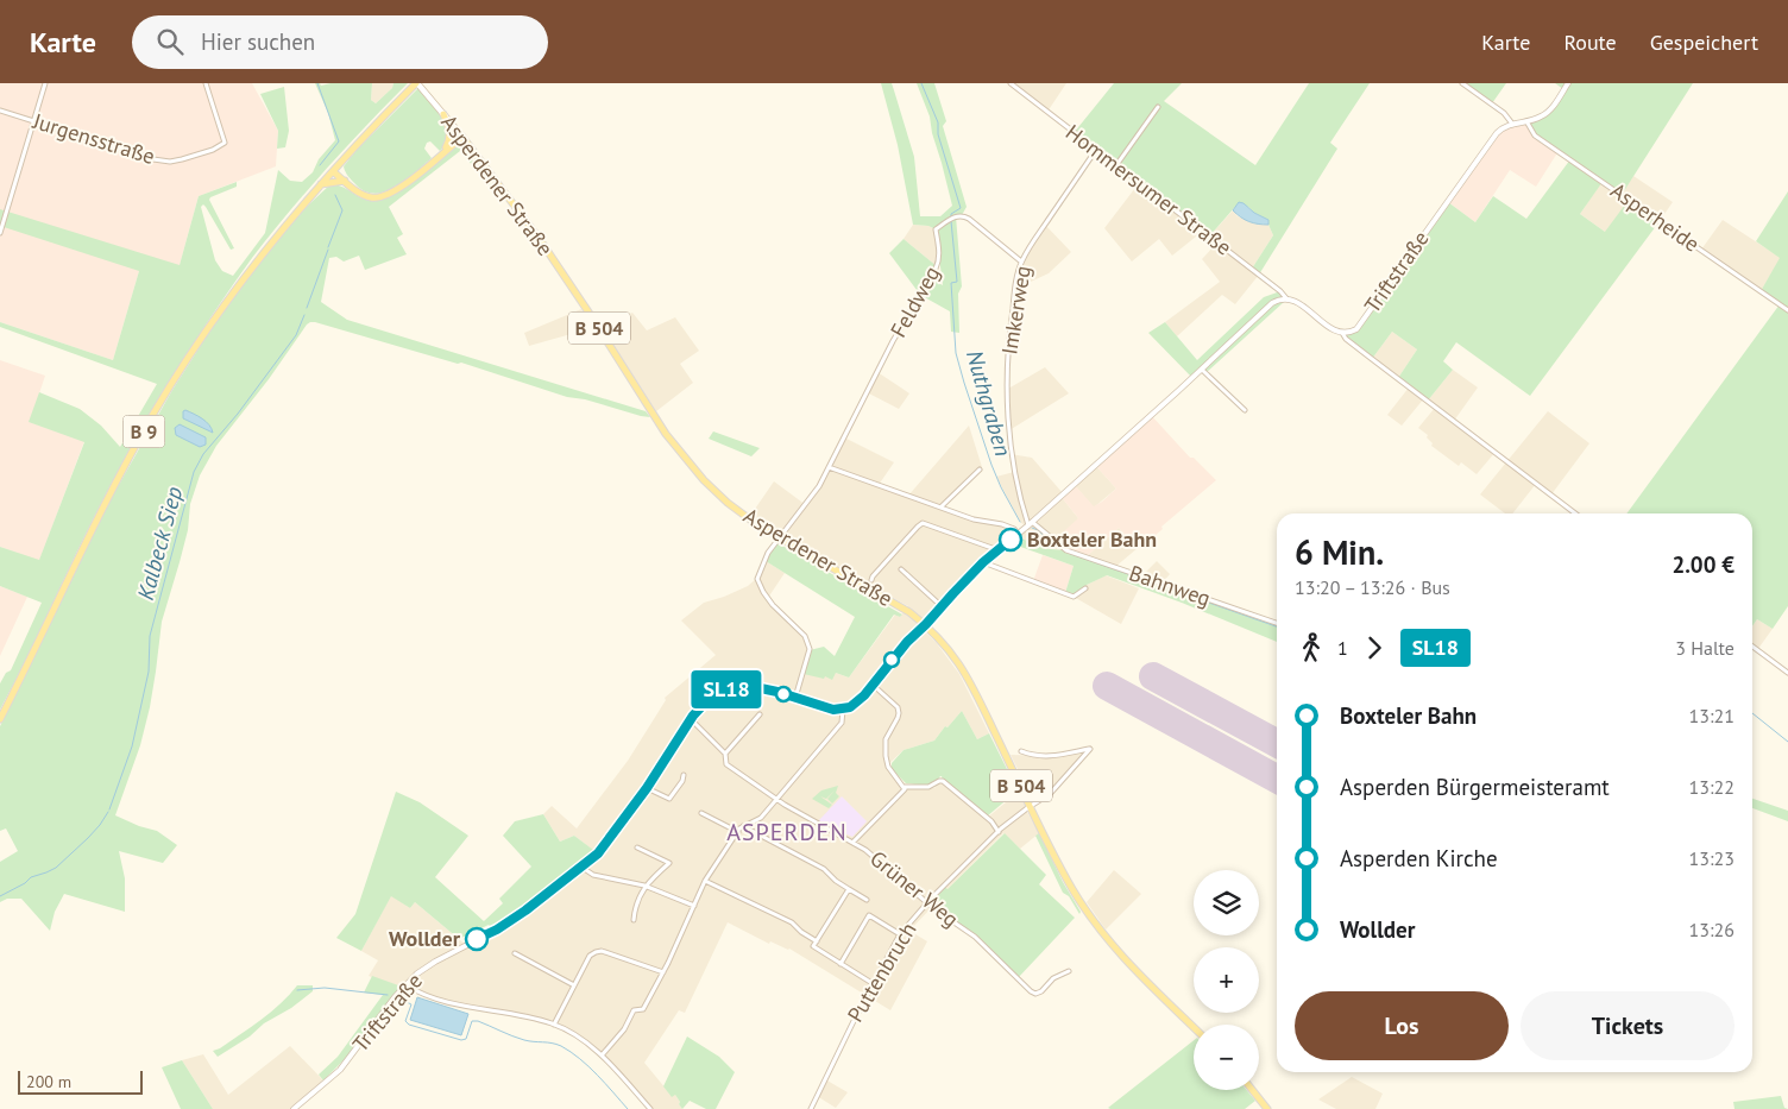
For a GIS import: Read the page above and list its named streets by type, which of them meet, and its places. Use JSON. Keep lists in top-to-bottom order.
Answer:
{
  "streets": {
    "main road": ["Asperdener Straße", "B 504", "B 9"],
    "street": [
      "Jurgensstraße",
      "Hommersumer Straße",
      "Asperheide",
      "Triftstraße",
      "Feldweg",
      "Imkerweg",
      "Bahnweg",
      "Grüner Weg",
      "Puttenbruch"
    ]
  },
  "crossings": [
    ["Asperdener Straße", "Feldweg"],
    ["Asperdener Straße", "B 9"],
    ["Asperdener Straße", "Puttenbruch"],
    ["Hommersumer Straße", "Imkerweg"],
    ["Triftstraße", "Feldweg"],
    ["Triftstraße", "Grüner Weg"],
    ["Feldweg", "Imkerweg"],
    ["Imkerweg", "Bahnweg"],
    ["Grüner Weg", "Puttenbruch"]
  ],
  "districts": ["ASPERDEN"],
  "water": ["Nuthgraben", "Kalbeck Siep"],
  "places": ["Boxteler Bahn", "Wollder"],
  "lines": ["bus line SL18"],
  "scale_bar": "200 m",
  "page": {
    "header": "Karte",
    "search": "Hier suchen",
    "nav": ["Karte", "Route", "Gespeichert"],
    "on_map": "SL18",
    "heading": ["6 Min.", "13:20 – 13:26 · Bus", "2.00 €"],
    "legs": ["1", "SL18", "3 Halte"],
    "list": [
      {
        "name": "Boxteler Bahn",
        "value": "13:21"
      },
      {
        "name": "Asperden Bürgermeisteramt",
        "value": "13:22"
      },
      {
        "name": "Asperden Kirche",
        "value": "13:23"
      },
      {
        "name": "Wollder",
        "value": "13:26"
      }
    ],
    "map_buttons": ["+", "−"],
    "buttons": ["Los", "Tickets"],
    "scale": "200 m"
  }
}
